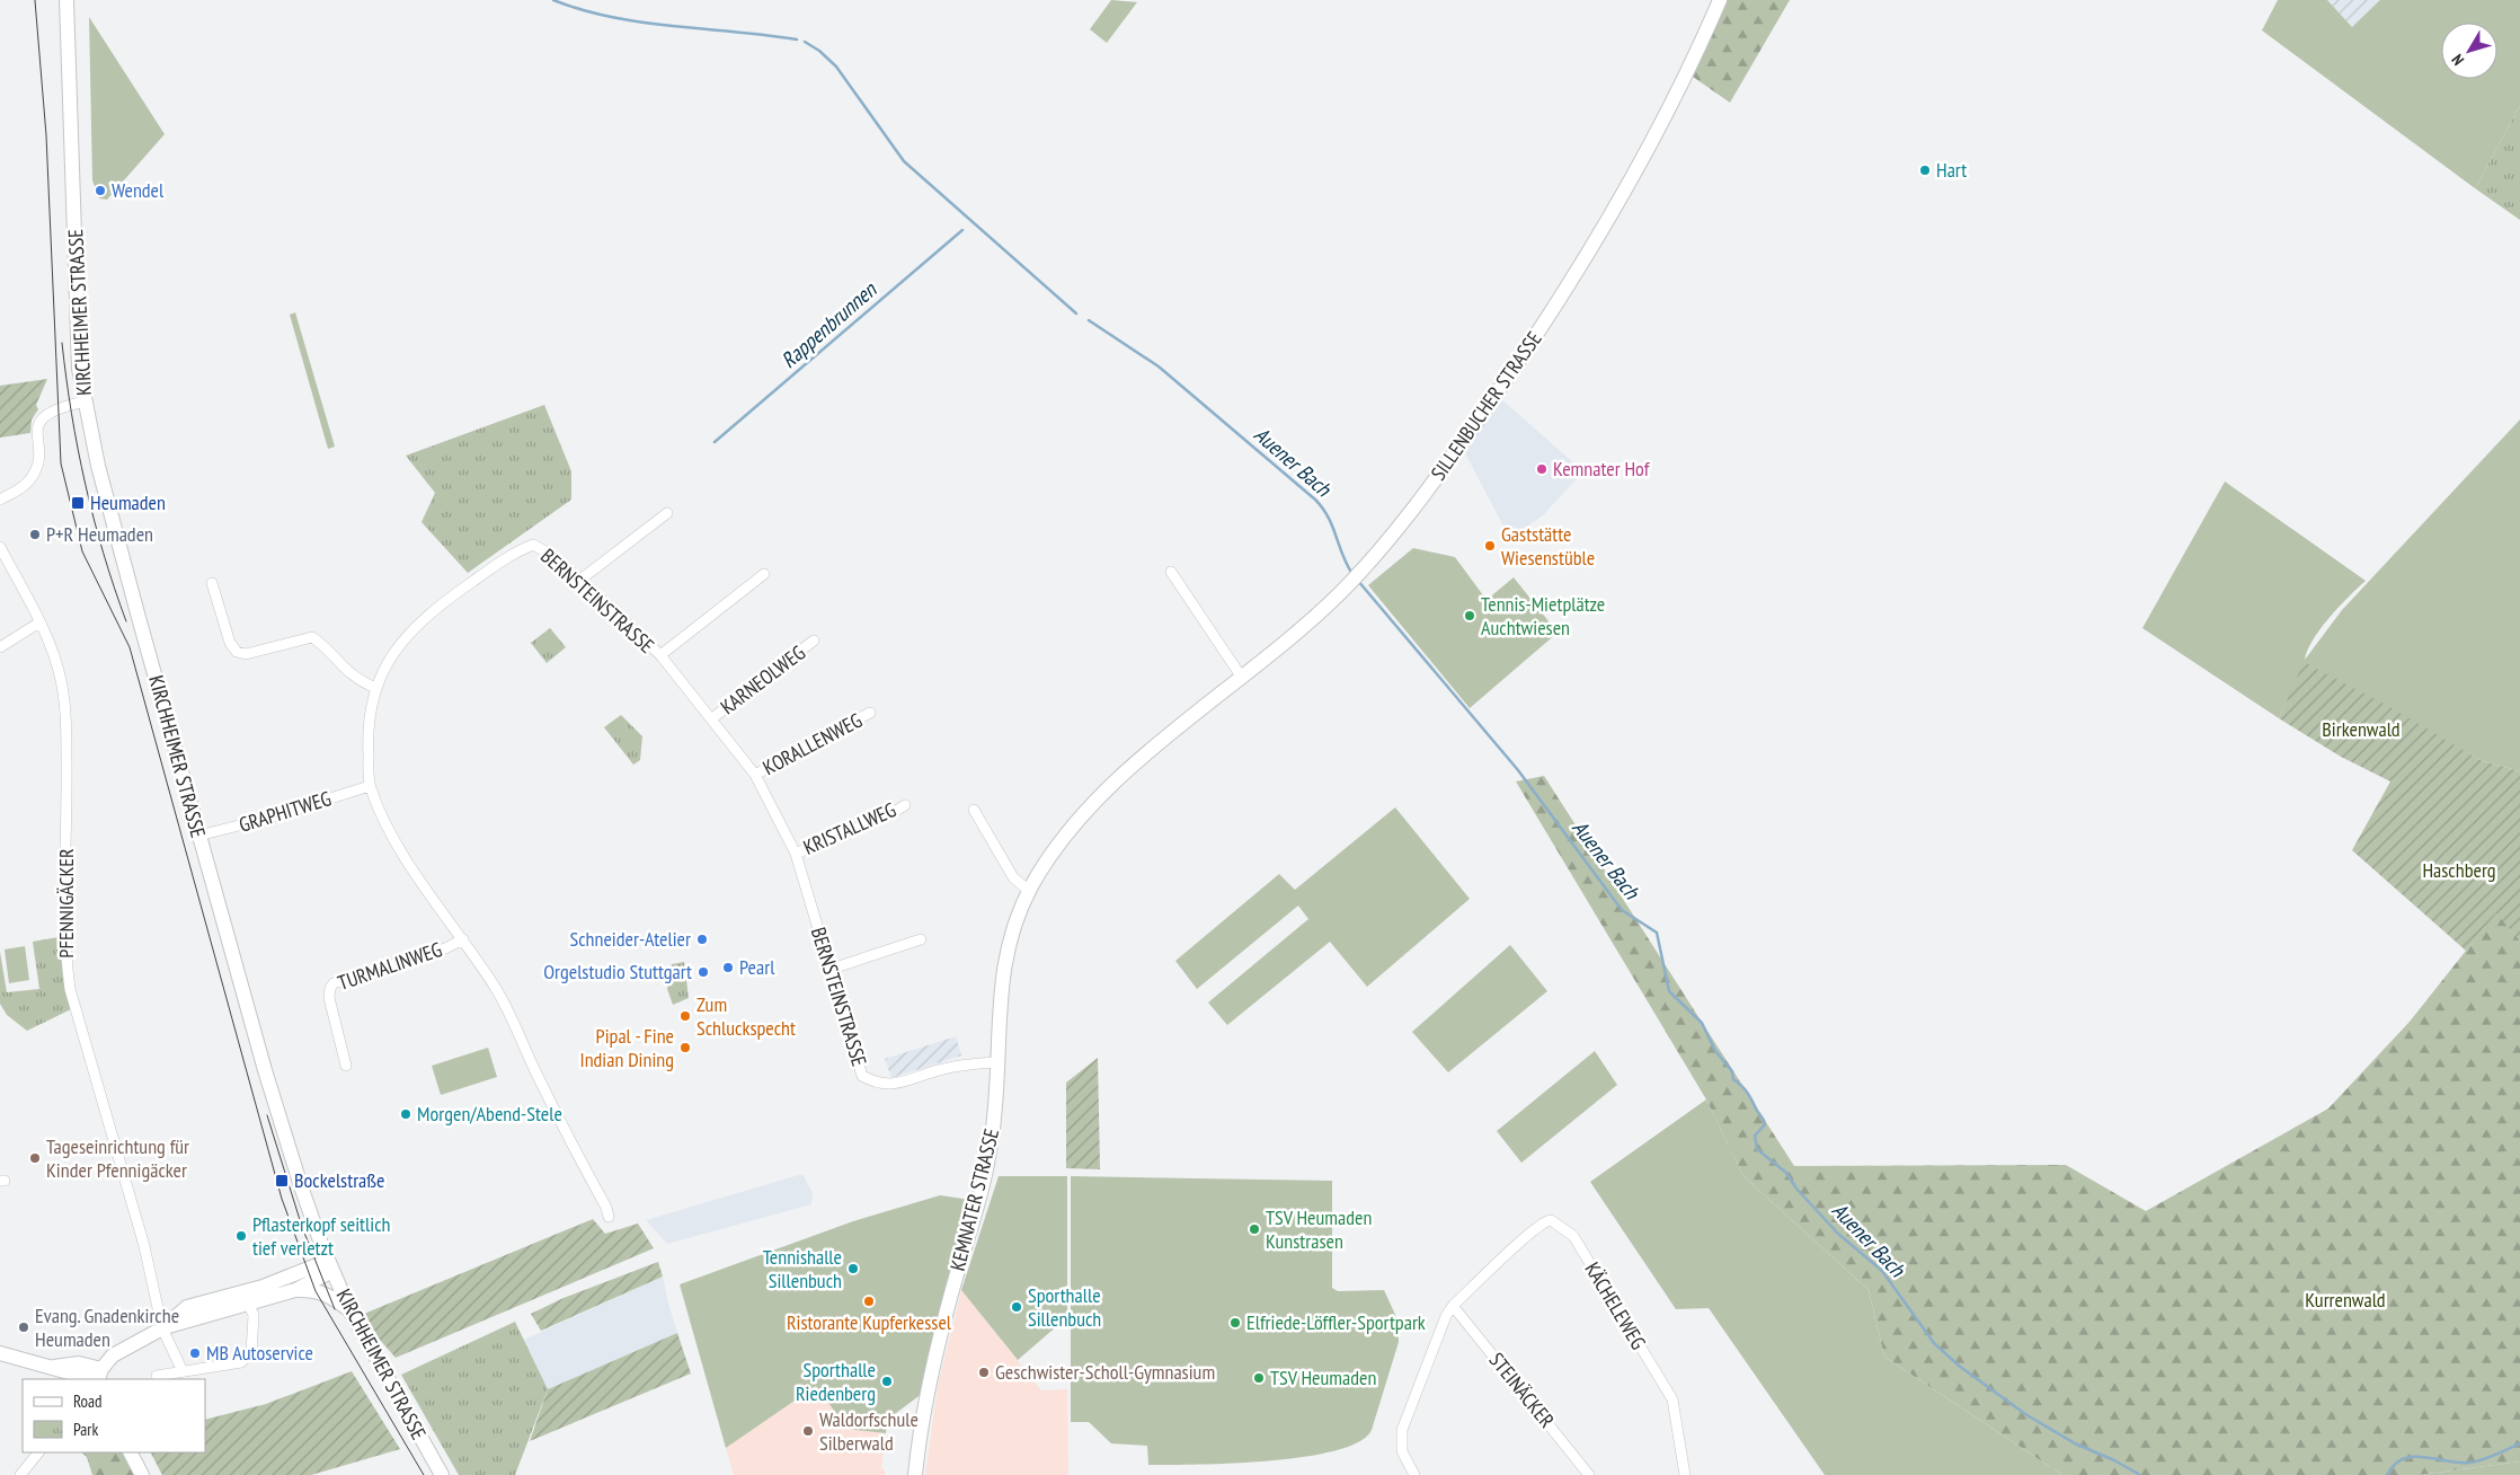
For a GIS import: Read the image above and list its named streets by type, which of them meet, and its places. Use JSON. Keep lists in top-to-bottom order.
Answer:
{
  "streets": {
    "main road": ["KIRCHHEIMER STRASSE", "SILLENBUCHER STRASSE", "KEMNATER STRASSE"],
    "street": [
      "BERNSTEINSTRASSE",
      "KARNEOLWEG",
      "KORALLENWEG",
      "GRAPHITWEG",
      "KRISTALLWEG",
      "PFENNIGÄCKER",
      "TURMALINWEG",
      "KÄCHELEWEG",
      "STEINÄCKER"
    ]
  },
  "crossings": [
    ["KIRCHHEIMER STRASSE", "GRAPHITWEG"],
    ["SILLENBUCHER STRASSE", "KEMNATER STRASSE"],
    ["BERNSTEINSTRASSE", "KARNEOLWEG"],
    ["BERNSTEINSTRASSE", "KORALLENWEG"],
    ["BERNSTEINSTRASSE", "GRAPHITWEG"],
    ["BERNSTEINSTRASSE", "KRISTALLWEG"],
    ["BERNSTEINSTRASSE", "TURMALINWEG"],
    ["BERNSTEINSTRASSE", "KEMNATER STRASSE"],
    ["KÄCHELEWEG", "STEINÄCKER"]
  ],
  "water": ["Rappenbrunnen", "Auener Bach"],
  "parks": ["Birkenwald", "Haschberg", "Kurrenwald"],
  "places": {
    "other": [
      "Hart",
      "Wendel",
      "Kemnater Hof",
      "P+R Heumaden",
      "Gaststätte Wiesenstüble",
      "Tennis-Mietplätze Auchtwiesen",
      "Schneider-Atelier",
      "Pearl",
      "Orgelstudio Stuttgart",
      "Zum Schluckspecht",
      "Pipal - Fine Indian Dining",
      "Morgen/Abend-Stele",
      "Tageseinrichtung für Kinder Pfennigäcker",
      "TSV Heumaden Kunstrasen",
      "Pflasterkopf seitlich tief verletzt",
      "Tennishalle Sillenbuch",
      "Ristorante Kupferkessel",
      "Sporthalle Sillenbuch",
      "Elfriede-Löffler-Sportpark",
      "Evang. Gnadenkirche Heumaden",
      "MB Autoservice",
      "Geschwister-Scholl-Gymnasium",
      "TSV Heumaden",
      "Sporthalle Riedenberg",
      "Waldorfschule Silberwald"
    ],
    "transit": ["Heumaden", "Bockelstraße"]
  },
  "legend": ["Road", "Park"],
  "north": "bottom left"
}
